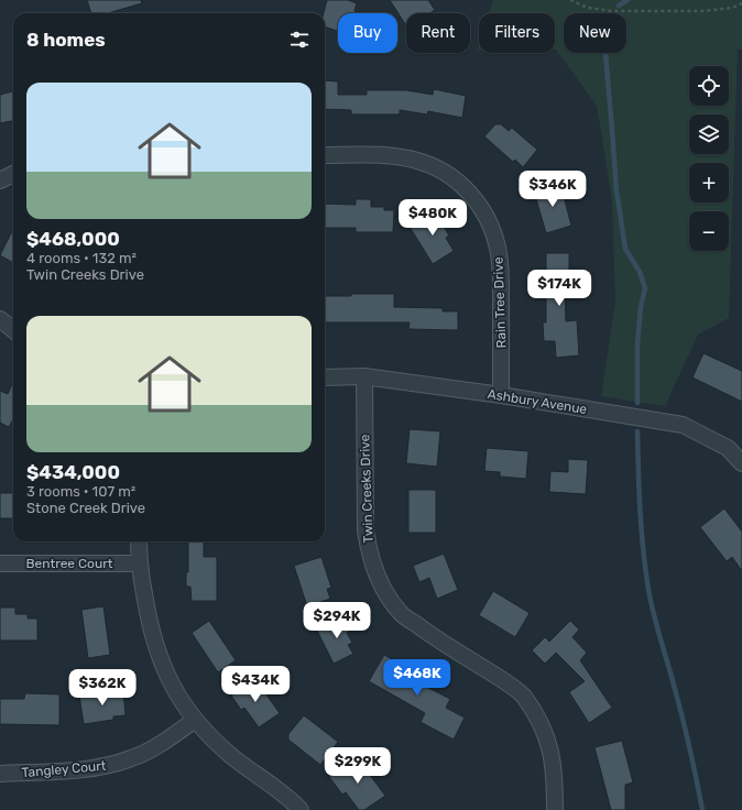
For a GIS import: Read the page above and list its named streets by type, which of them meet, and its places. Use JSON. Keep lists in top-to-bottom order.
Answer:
{
  "streets": {
    "street": [
      "Rain Tree Drive",
      "Ashbury Avenue",
      "Twin Creeks Drive",
      "Bentree Court",
      "Tangley Court"
    ]
  },
  "crossings": [
    ["Rain Tree Drive", "Ashbury Avenue"],
    ["Ashbury Avenue", "Twin Creeks Drive"]
  ],
  "page": {
    "chip": [
      "Buy",
      "Rent",
      "Filters",
      "New"
    ],
    "heading": "8 homes",
    "map_buttons": ["+", "−"],
    "list": [
      {
        "name": "$468,000",
        "note": "4 rooms · 132 m² · Twin Creeks Drive"
      },
      {
        "name": "$434,000",
        "note": "3 rooms · 107 m² · Stone Creek Drive"
      }
    ],
    "price": [
      "$346K",
      "$480K",
      "$174K",
      "$294K",
      "$468K",
      "$434K",
      "$362K",
      "$299K"
    ]
  }
}
